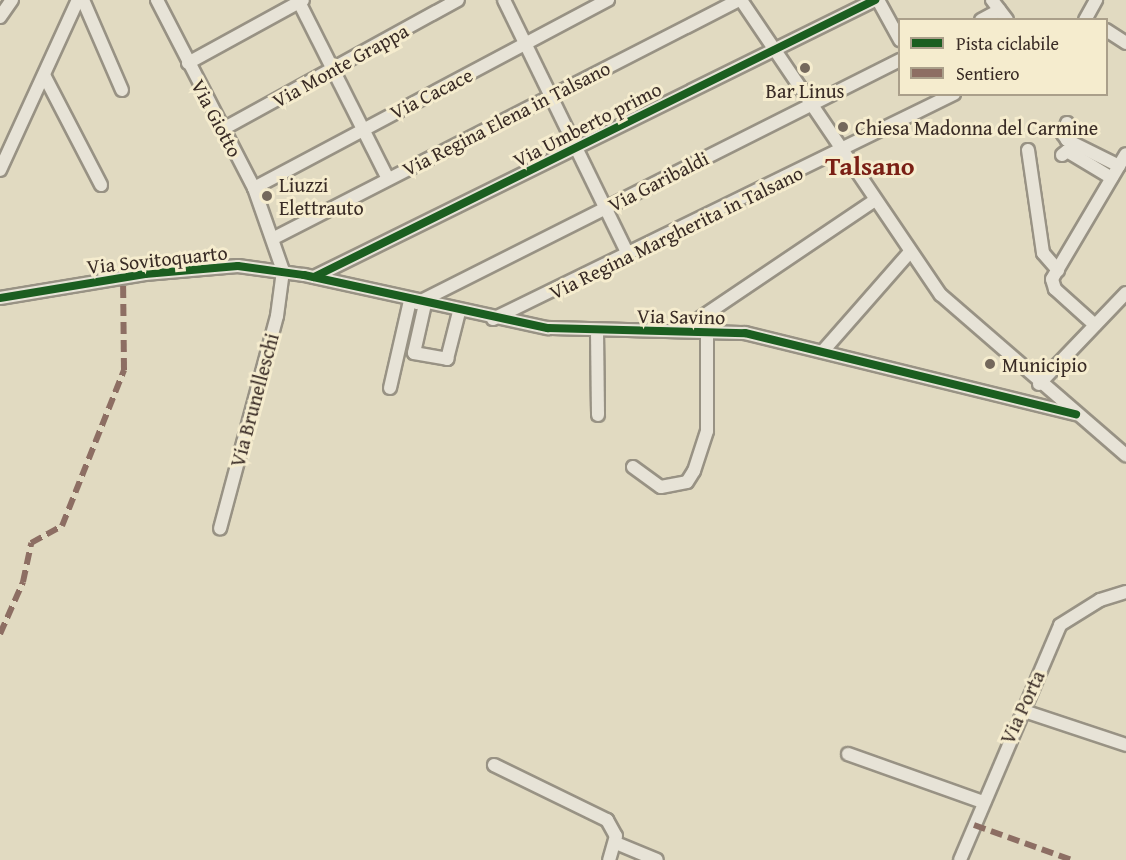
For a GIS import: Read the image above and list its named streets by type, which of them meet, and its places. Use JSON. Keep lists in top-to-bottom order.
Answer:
{
  "streets": {
    "street": [
      "Via Monte Grappa",
      "Via Cacace",
      "Via Giotto",
      "Via Regina Elena in Talsano",
      "Via Umberto primo",
      "Via Garibaldi",
      "Via Regina Margherita in Talsano",
      "Via Sovitoquarto",
      "Via Savino",
      "Via Brunelleschi",
      "Via Porta"
    ]
  },
  "crossings": [
    ["Via Monte Grappa", "Via Giotto"],
    ["Via Cacace", "Via Giotto"],
    ["Via Giotto", "Via Regina Elena in Talsano"],
    ["Via Giotto", "Via Sovitoquarto"],
    ["Via Giotto", "Via Savino"],
    ["Via Giotto", "Via Brunelleschi"],
    ["Via Umberto primo", "Via Savino"],
    ["Via Garibaldi", "Via Savino"],
    ["Via Regina Margherita in Talsano", "Via Savino"],
    ["Via Sovitoquarto", "Via Savino"],
    ["Via Sovitoquarto", "Via Brunelleschi"],
    ["Via Savino", "Via Brunelleschi"]
  ],
  "districts": ["Talsano"],
  "places": [
    "Bar Linus",
    "Chiesa Madonna del Carmine",
    "Liuzzi Elettrauto",
    "Municipio"
  ],
  "legend": ["Pista ciclabile", "Sentiero"]
}
